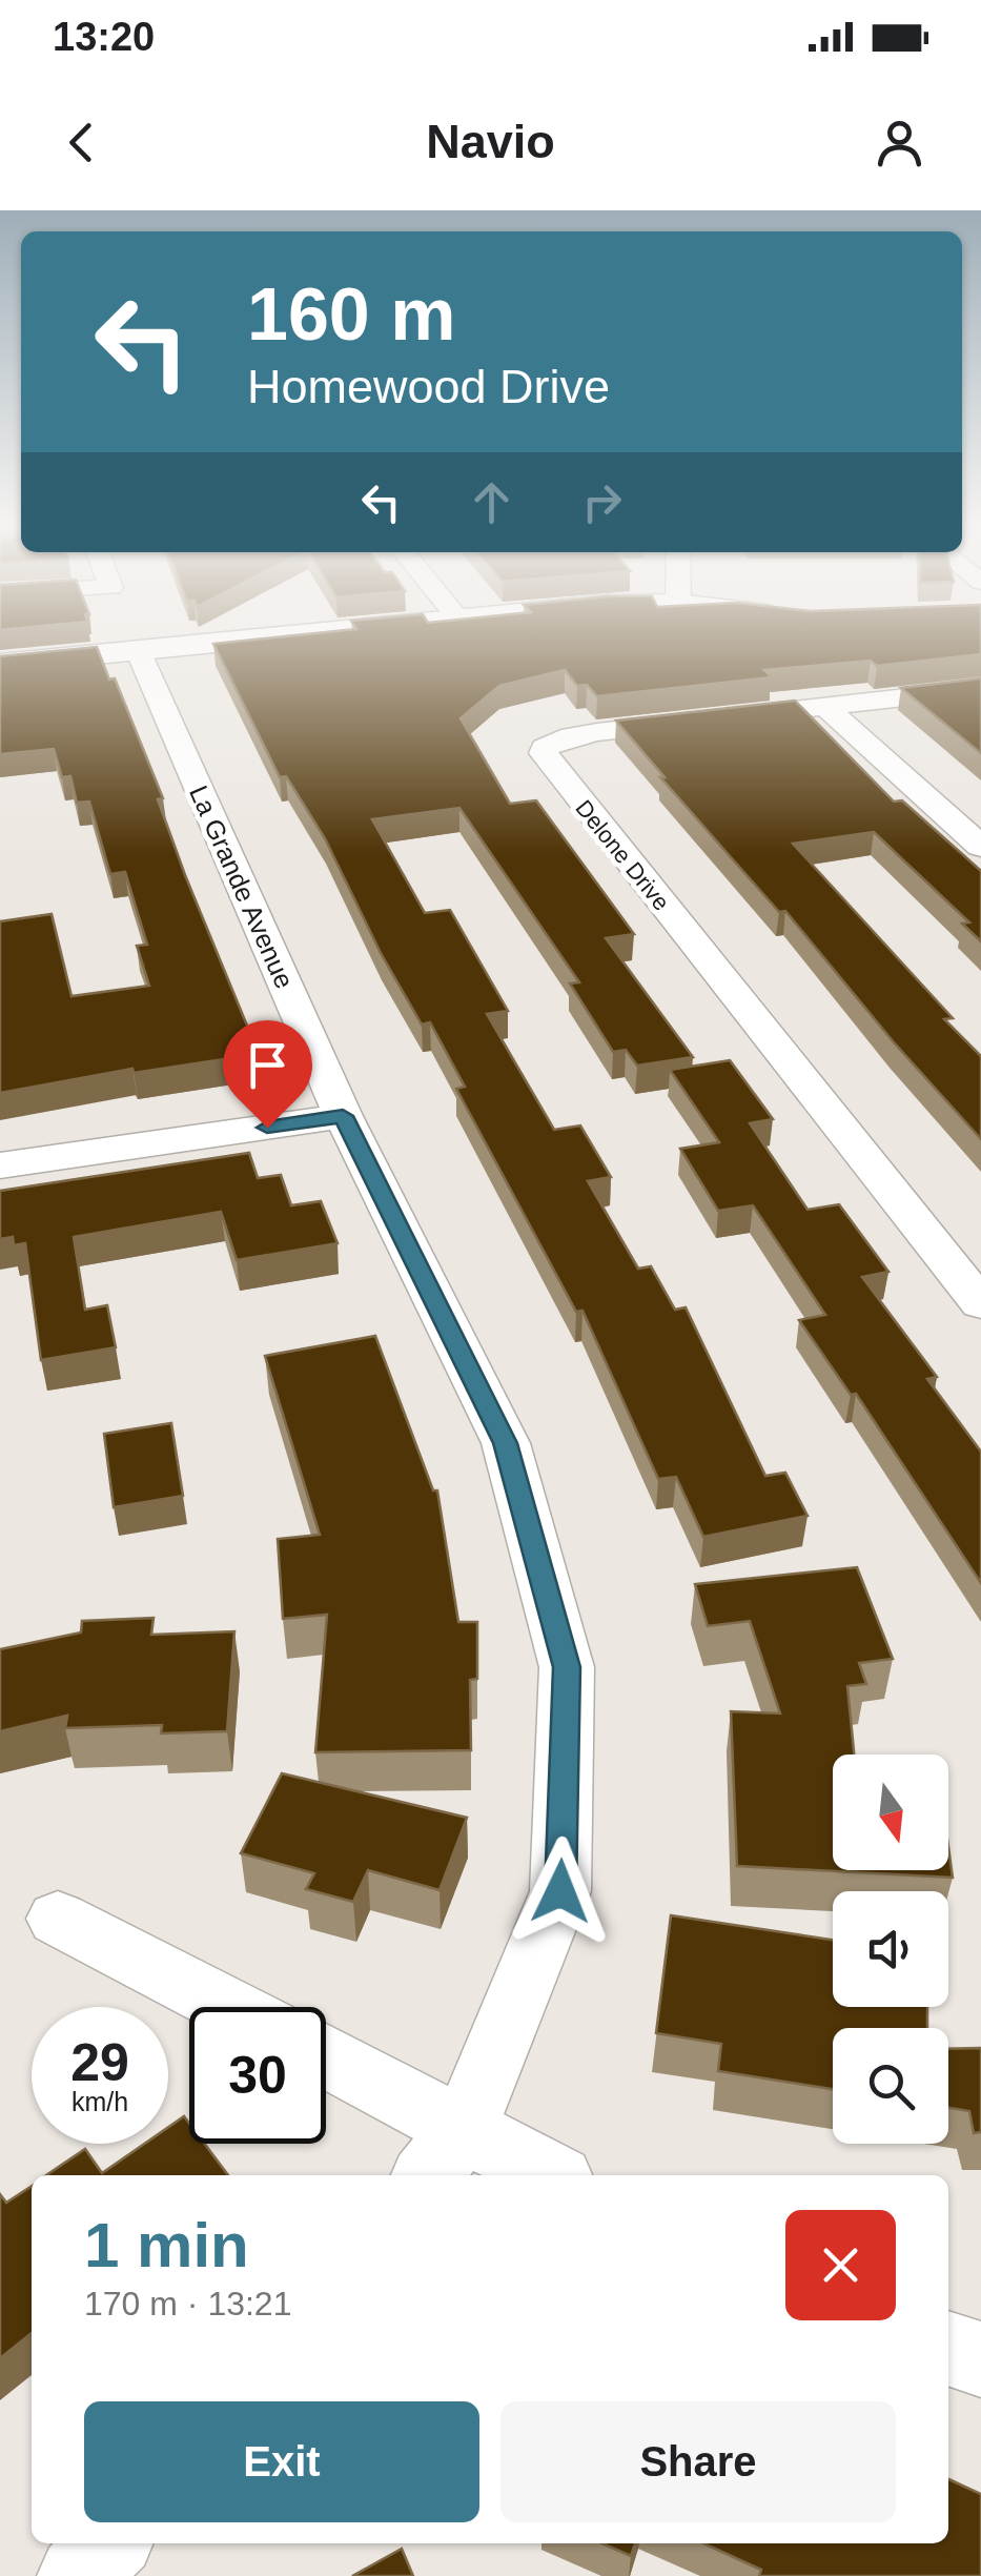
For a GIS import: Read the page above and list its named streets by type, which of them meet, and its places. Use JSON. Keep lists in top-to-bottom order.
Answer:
{
  "streets": {
    "street": ["Delone Drive", "La Grande Avenue"]
  },
  "north": "bottom",
  "page": {
    "status": "13:20",
    "header": "Navio",
    "turn": ["160 m", "Homewood Drive"],
    "speed": "29 km/h",
    "limit": "30",
    "heading": ["1 min", "170 m · 13:21"],
    "buttons": ["Exit", "Share"]
  }
}
